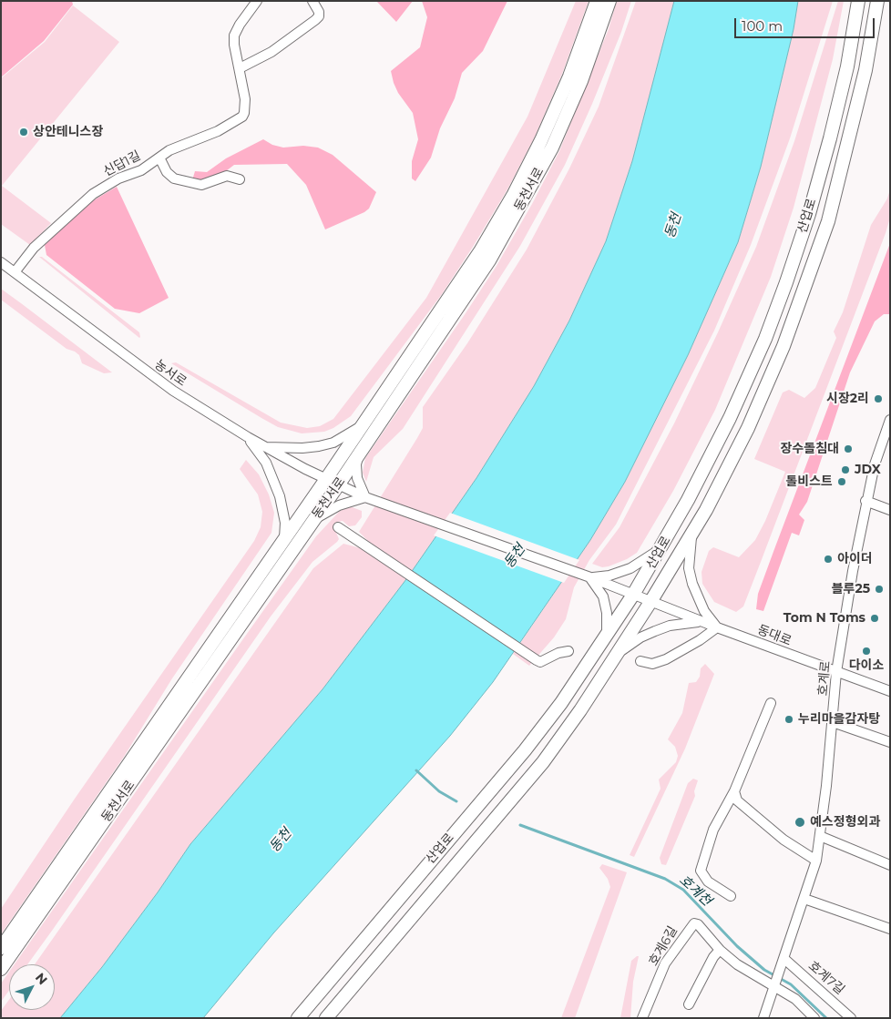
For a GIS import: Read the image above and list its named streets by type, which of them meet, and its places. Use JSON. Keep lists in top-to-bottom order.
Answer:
{
  "streets": {
    "main road": ["동천서로", "산업로"],
    "street": [
      "신답1길",
      "농서로",
      "동대로",
      "호계로",
      "호계6길",
      "호계7길"
    ]
  },
  "crossings": [
    ["신답1길", "농서로"],
    ["동천서로", "농서로"],
    ["산업로", "동대로"],
    ["농서로", "동대로"],
    ["동대로", "호계로"],
    ["호계로", "호계6길"],
    ["호계로", "호계7길"]
  ],
  "water": ["동천", "호계천"],
  "places": [
    "상안테니스장",
    "시장2리",
    "장수돌침대",
    "JDX",
    "톨비스트",
    "아이더",
    "블루25",
    "Tom N Toms",
    "다이소",
    "누리마을감자탕",
    "예스정형외과"
  ],
  "scale_bar": "100 m",
  "north": "top right"
}
